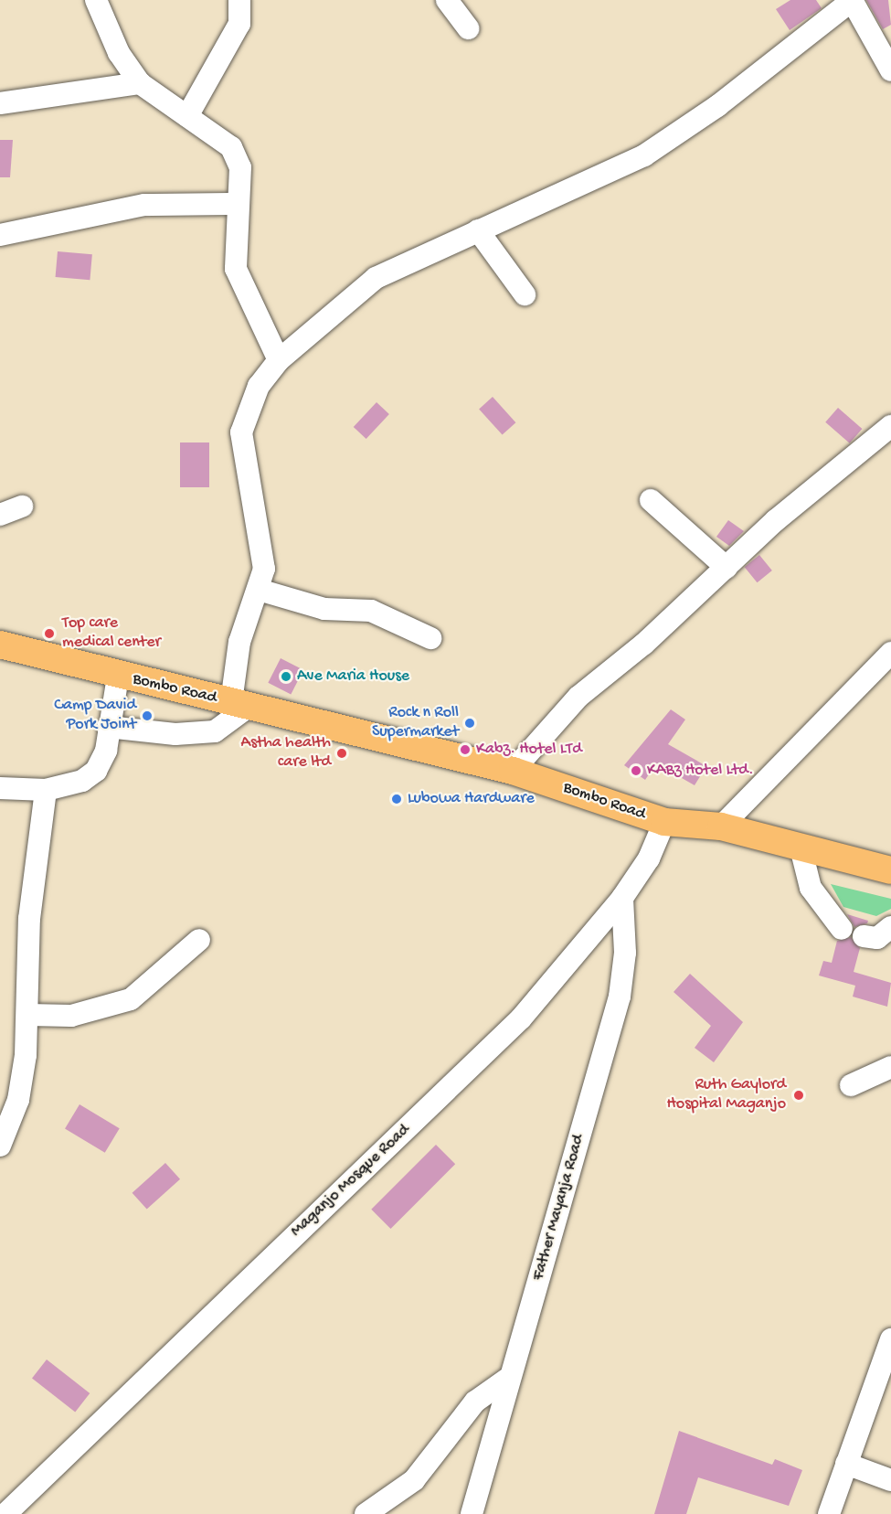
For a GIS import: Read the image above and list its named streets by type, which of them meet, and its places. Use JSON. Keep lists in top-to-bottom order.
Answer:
{
  "streets": {
    "main road": ["Bombo Road"],
    "street": ["Maganjo Mosque Road", "Father Mayanja Road"]
  },
  "crossings": [
    ["Bombo Road", "Maganjo Mosque Road"],
    ["Maganjo Mosque Road", "Father Mayanja Road"]
  ],
  "places": [
    "Top care medical center",
    "Ave Maria House",
    "Camp David Pork Joint",
    "Rock n Roll Supermarket",
    "Kabz. Hotel LTd",
    "Astha health care ltd",
    "KABz Hotel Ltd.",
    "Lubowa Hardware",
    "Ruth Gaylord Hospital Maganjo"
  ]
}
